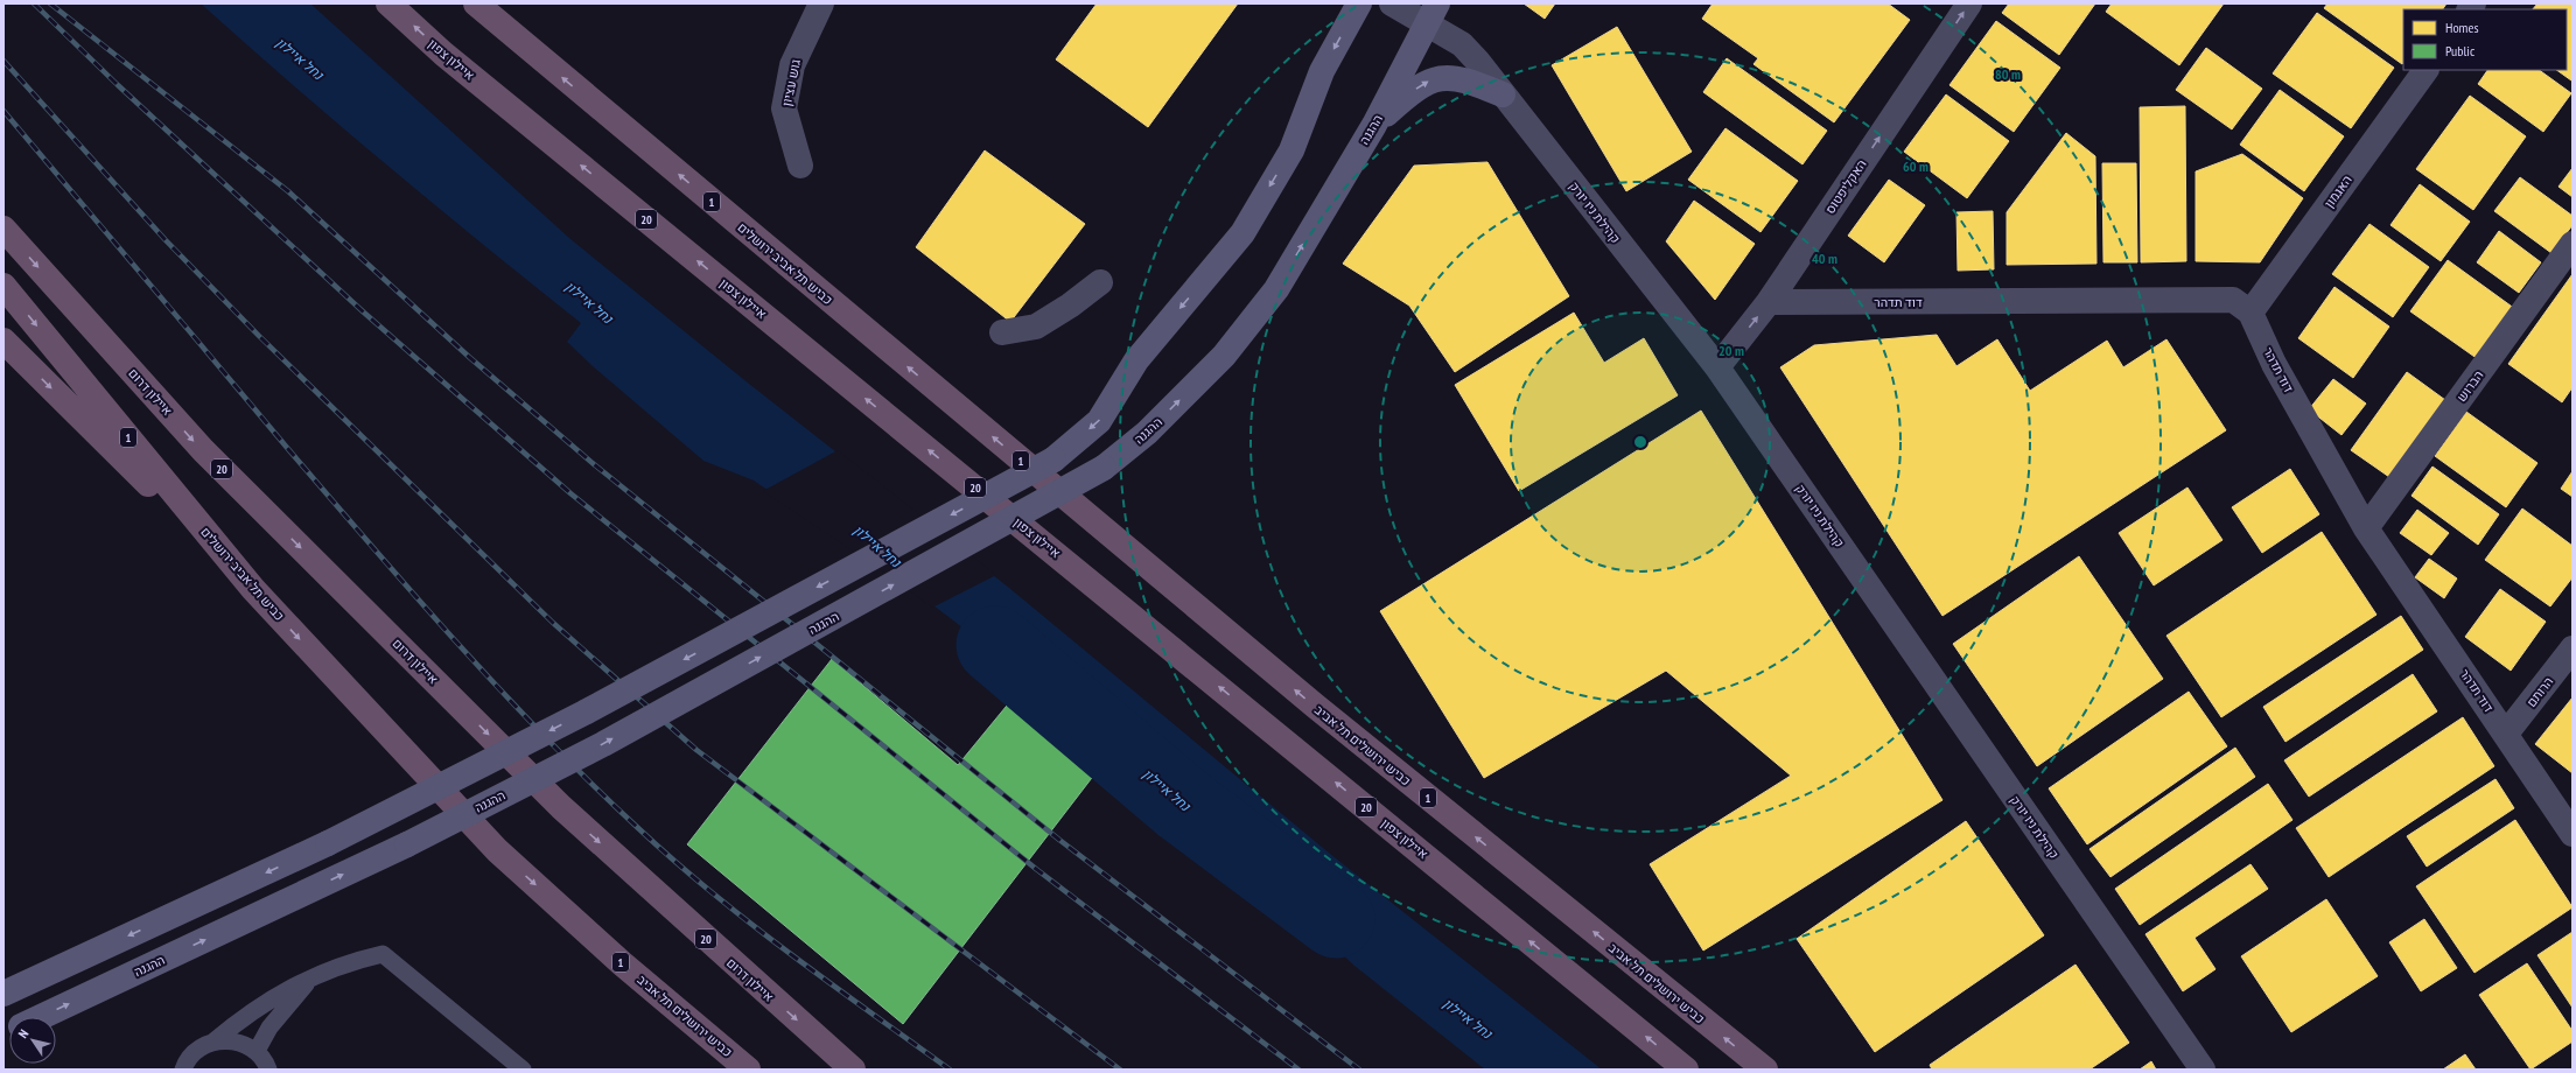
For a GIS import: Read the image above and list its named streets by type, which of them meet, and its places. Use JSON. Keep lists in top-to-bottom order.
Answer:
{
  "streets": {
    "highway": [
      "איילון צפון",
      "1",
      "20",
      "כביש תל אביב ירושלים",
      "איילון דרום",
      "כביש ירושלים תל אביב"
    ],
    "street": [
      "גוש עציון",
      "ההגנה",
      "האקליפטוס",
      "האגמון",
      "קהילת ניו יורק",
      "דוד תדהר",
      "הברוש",
      "הרותם"
    ]
  },
  "crossings": [
    ["ההגנה", "קהילת ניו יורק"],
    ["האקליפטוס", "קהילת ניו יורק"],
    ["האקליפטוס", "דוד תדהר"],
    ["האגמון", "דוד תדהר"],
    ["כביש תל אביב ירושלים", "כביש ירושלים תל אביב"],
    ["דוד תדהר", "הברוש"],
    ["דוד תדהר", "הרותם"]
  ],
  "one_way": ["איילון צפון", "האקליפטוס", "איילון דרום"],
  "water": ["נחל איילון"],
  "legend": ["Homes", "Public"],
  "north": "top left",
  "rings": [
    "80 m",
    "60 m",
    "40 m",
    "20 m"
  ]
}
